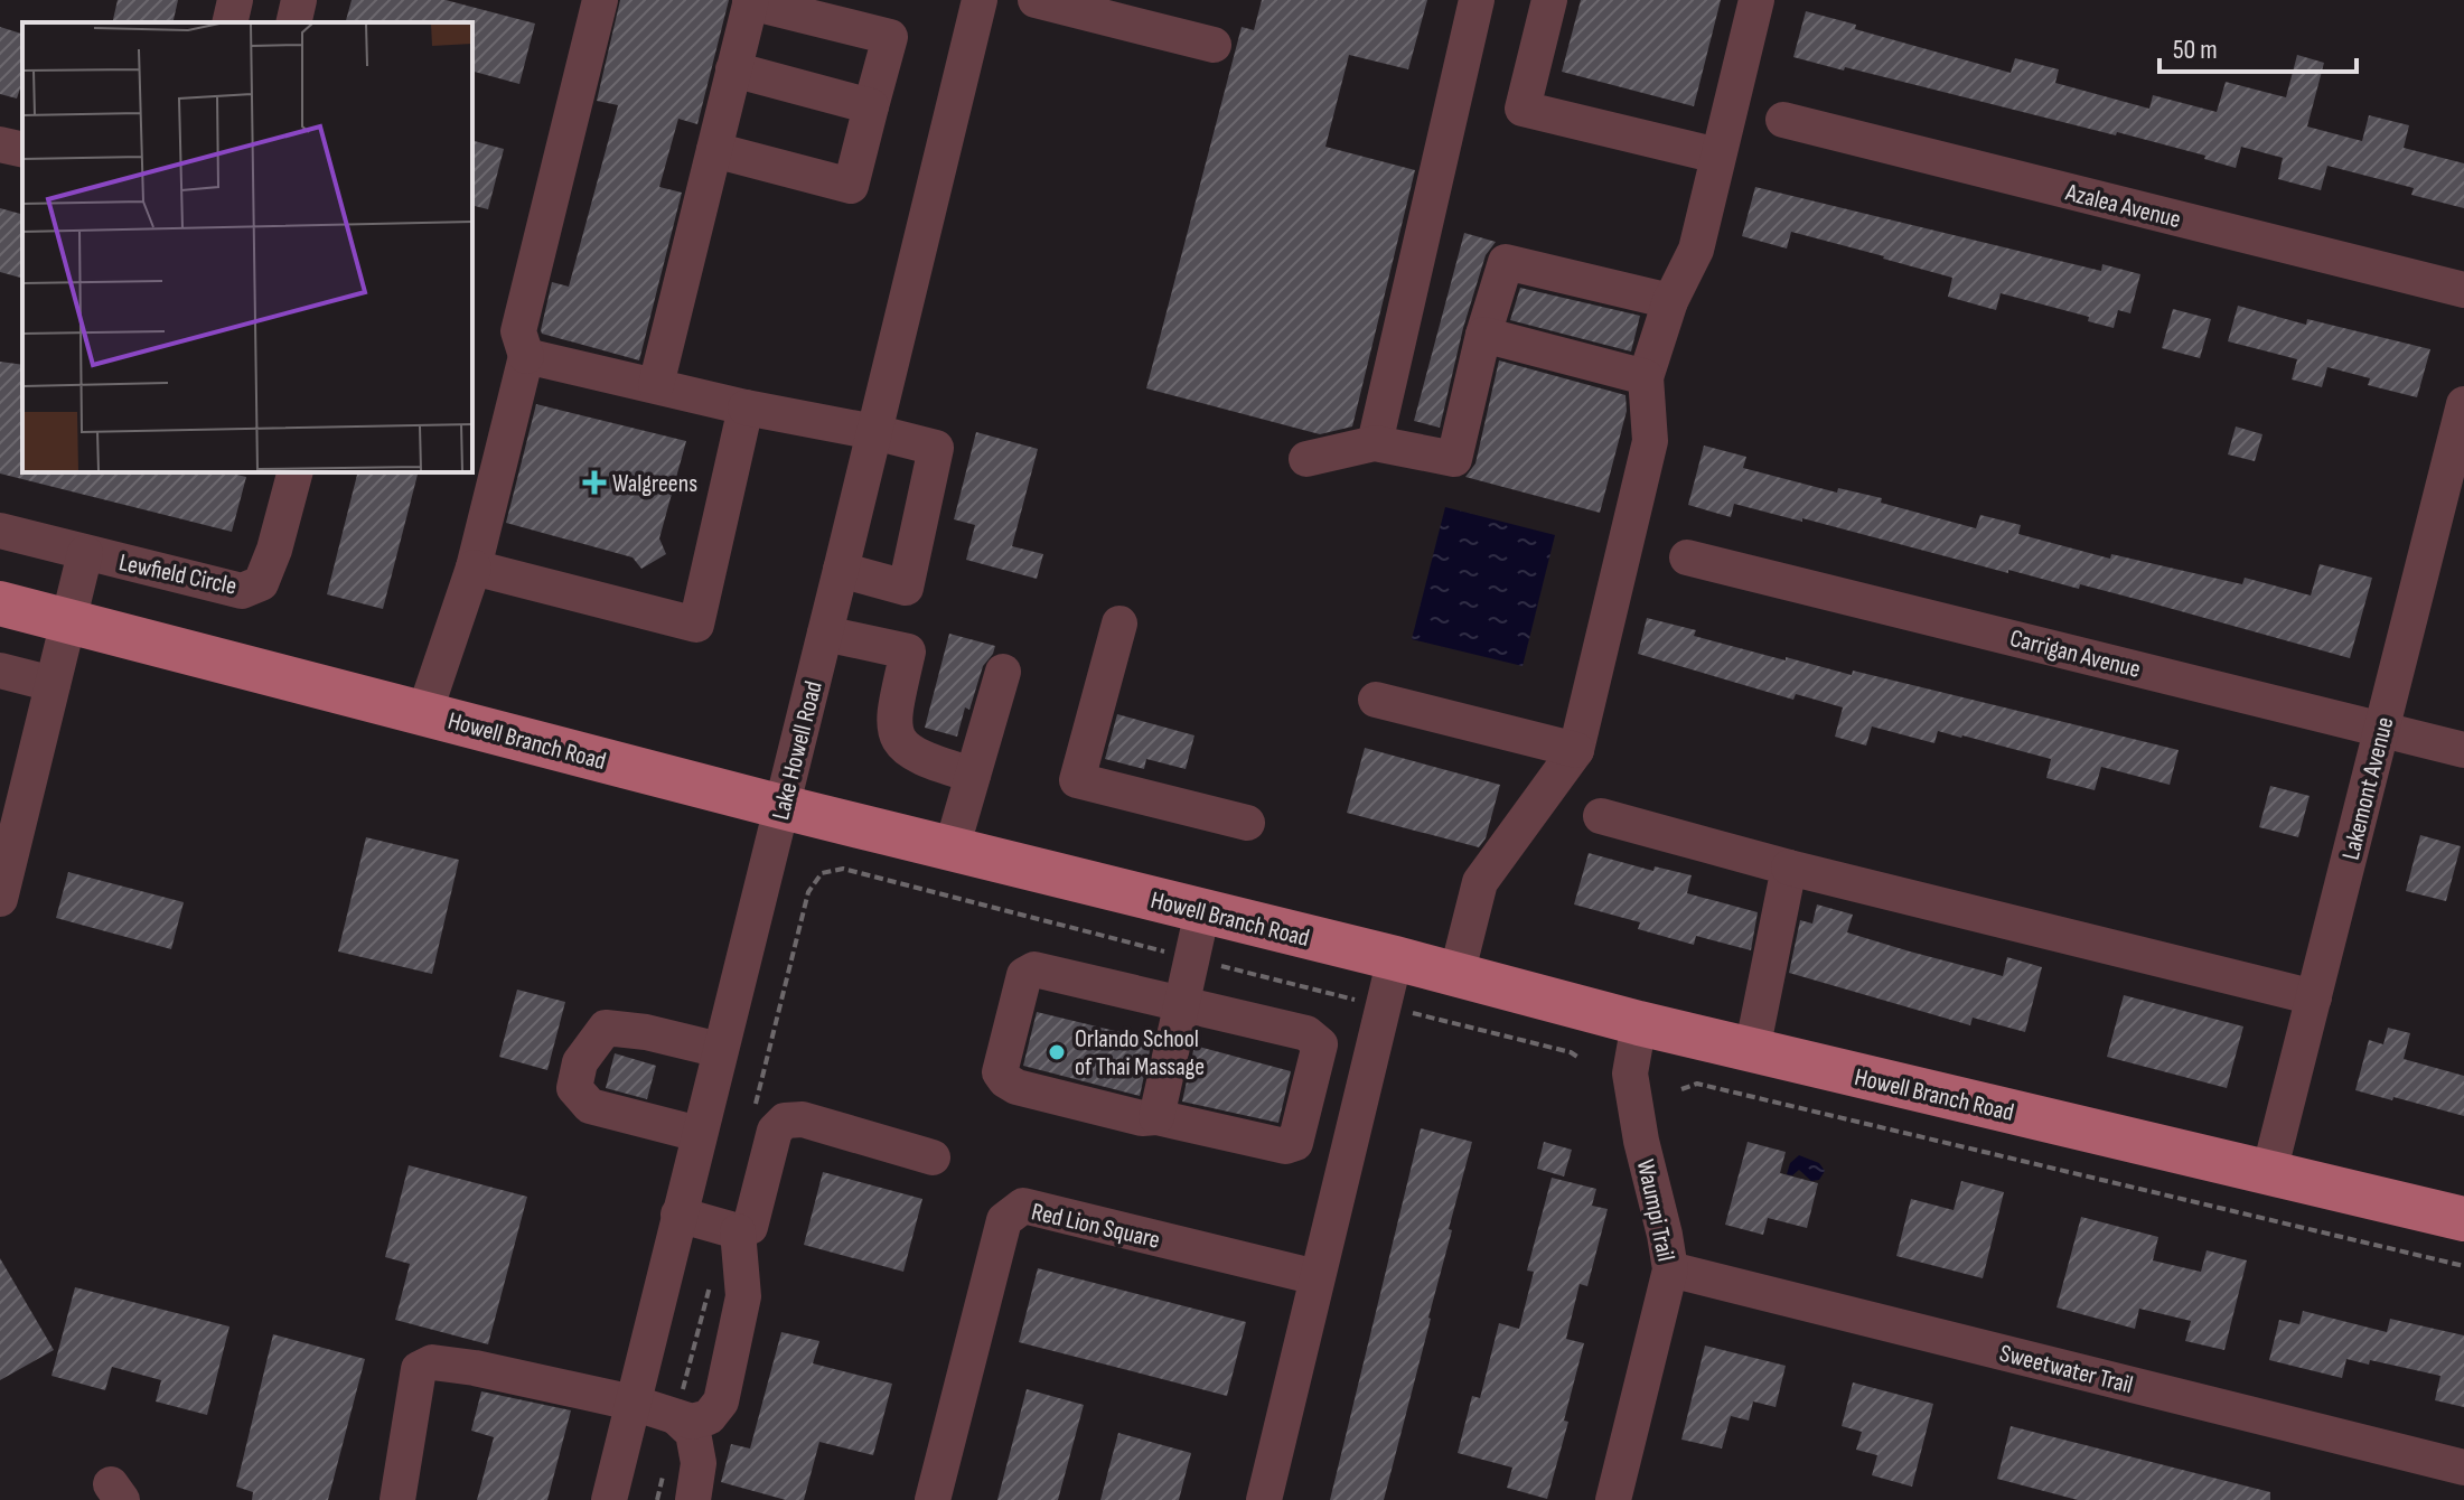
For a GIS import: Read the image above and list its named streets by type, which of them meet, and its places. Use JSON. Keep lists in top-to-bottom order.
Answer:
{
  "streets": {
    "main road": ["Howell Branch Road"],
    "street": [
      "Azalea Avenue",
      "Lewfield Circle",
      "Carrigan Avenue",
      "Lake Howell Road",
      "Lakemont Avenue",
      "Waumpi Trail",
      "Red Lion Square",
      "Sweetwater Trail"
    ]
  },
  "crossings": [
    ["Lewfield Circle", "Howell Branch Road"],
    ["Carrigan Avenue", "Lakemont Avenue"],
    ["Howell Branch Road", "Lake Howell Road"],
    ["Howell Branch Road", "Lakemont Avenue"],
    ["Howell Branch Road", "Waumpi Trail"],
    ["Waumpi Trail", "Sweetwater Trail"]
  ],
  "places": {
    "health": ["Walgreens"],
    "other": ["Orlando School of Thai Massage"]
  },
  "scale_bar": "50 m"
}
